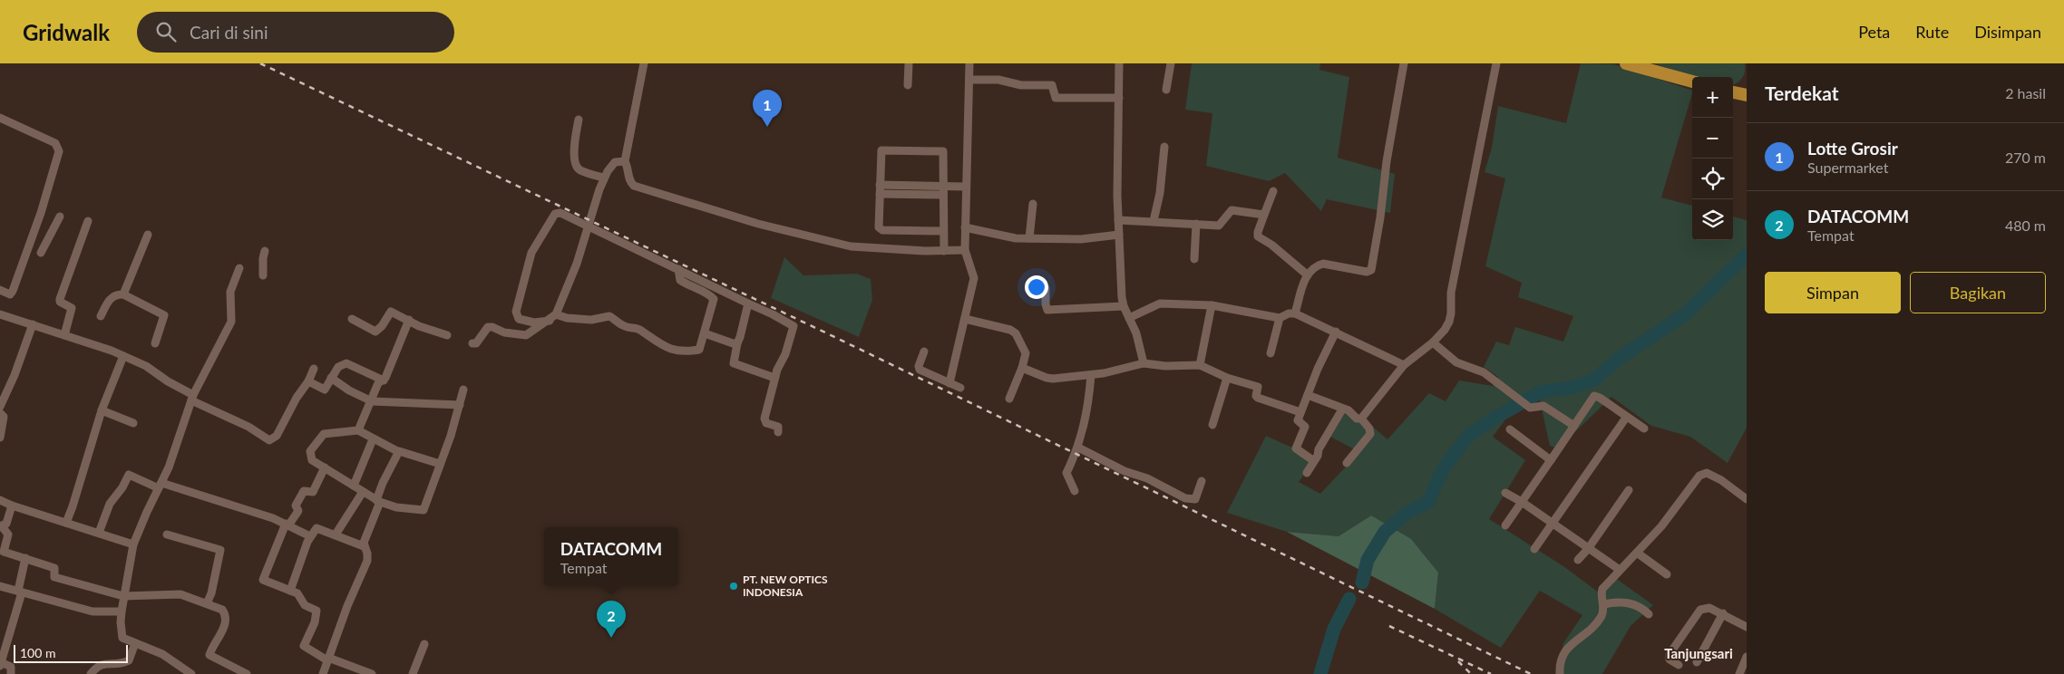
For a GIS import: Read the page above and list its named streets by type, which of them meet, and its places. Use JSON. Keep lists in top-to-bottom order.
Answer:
{
  "districts": ["Tanjungsari"],
  "places": ["PT. NEW OPTICS INDONESIA"],
  "scale_bar": "100 m",
  "page": {
    "header": "Gridwalk",
    "search": "Cari di sini",
    "nav": ["Peta", "Rute", "Disimpan"],
    "heading": ["Terdekat", "2 hasil"],
    "map_buttons": ["+", "−"],
    "pins": ["1", "2"],
    "list": [
      {
        "mark": "1",
        "name": "Lotte Grosir",
        "note": "Supermarket",
        "value": "270 m"
      },
      {
        "mark": "2",
        "name": "DATACOMM",
        "note": "Tempat",
        "value": "480 m"
      }
    ],
    "buttons": ["Simpan", "Bagikan"],
    "popup": ["DATACOMM", "Tempat"],
    "scale": "100 m"
  }
}
